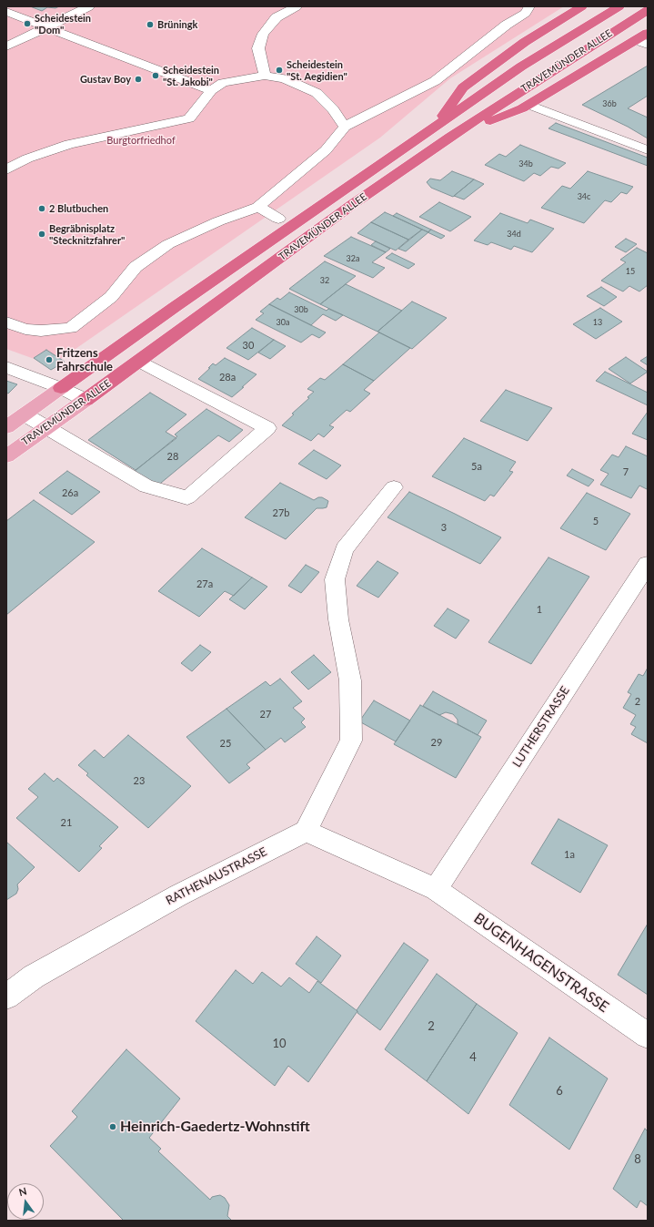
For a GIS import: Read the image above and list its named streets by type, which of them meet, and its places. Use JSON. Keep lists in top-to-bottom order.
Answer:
{
  "streets": {
    "highway": ["TRAVEMÜNDER ALLEE"],
    "street": ["LUTHERSTRASSE", "RATHENAUSTRASSE", "BUGENHAGENSTRASSE"]
  },
  "crossings": [
    ["LUTHERSTRASSE", "BUGENHAGENSTRASSE"]
  ],
  "parks": ["Burgtorfriedhof"],
  "places": [
    "Scheidestein \"Dom\"",
    "Brüningk",
    "Scheidestein \"St. Aegidien\"",
    "Scheidestein \"St. Jakobi\"",
    "Gustav Boy",
    "2 Blutbuchen",
    "Begräbnisplatz \"Stecknitzfahrer\"",
    "Fritzens Fahrschule",
    "Heinrich-Gaedertz-Wohnstift"
  ],
  "house_numbers": [
    "36b",
    "34b",
    "34c",
    "34d",
    "32a",
    "15",
    "32",
    "30b",
    "30a",
    "13",
    "30",
    "28a",
    "28",
    "5a",
    "7",
    "26a",
    "27b",
    "5",
    "3",
    "27a",
    "1",
    "2",
    "27",
    "29",
    "25",
    "23",
    "21",
    "1a",
    "2",
    "10",
    "4",
    "6",
    "8"
  ],
  "north": "top"
}
